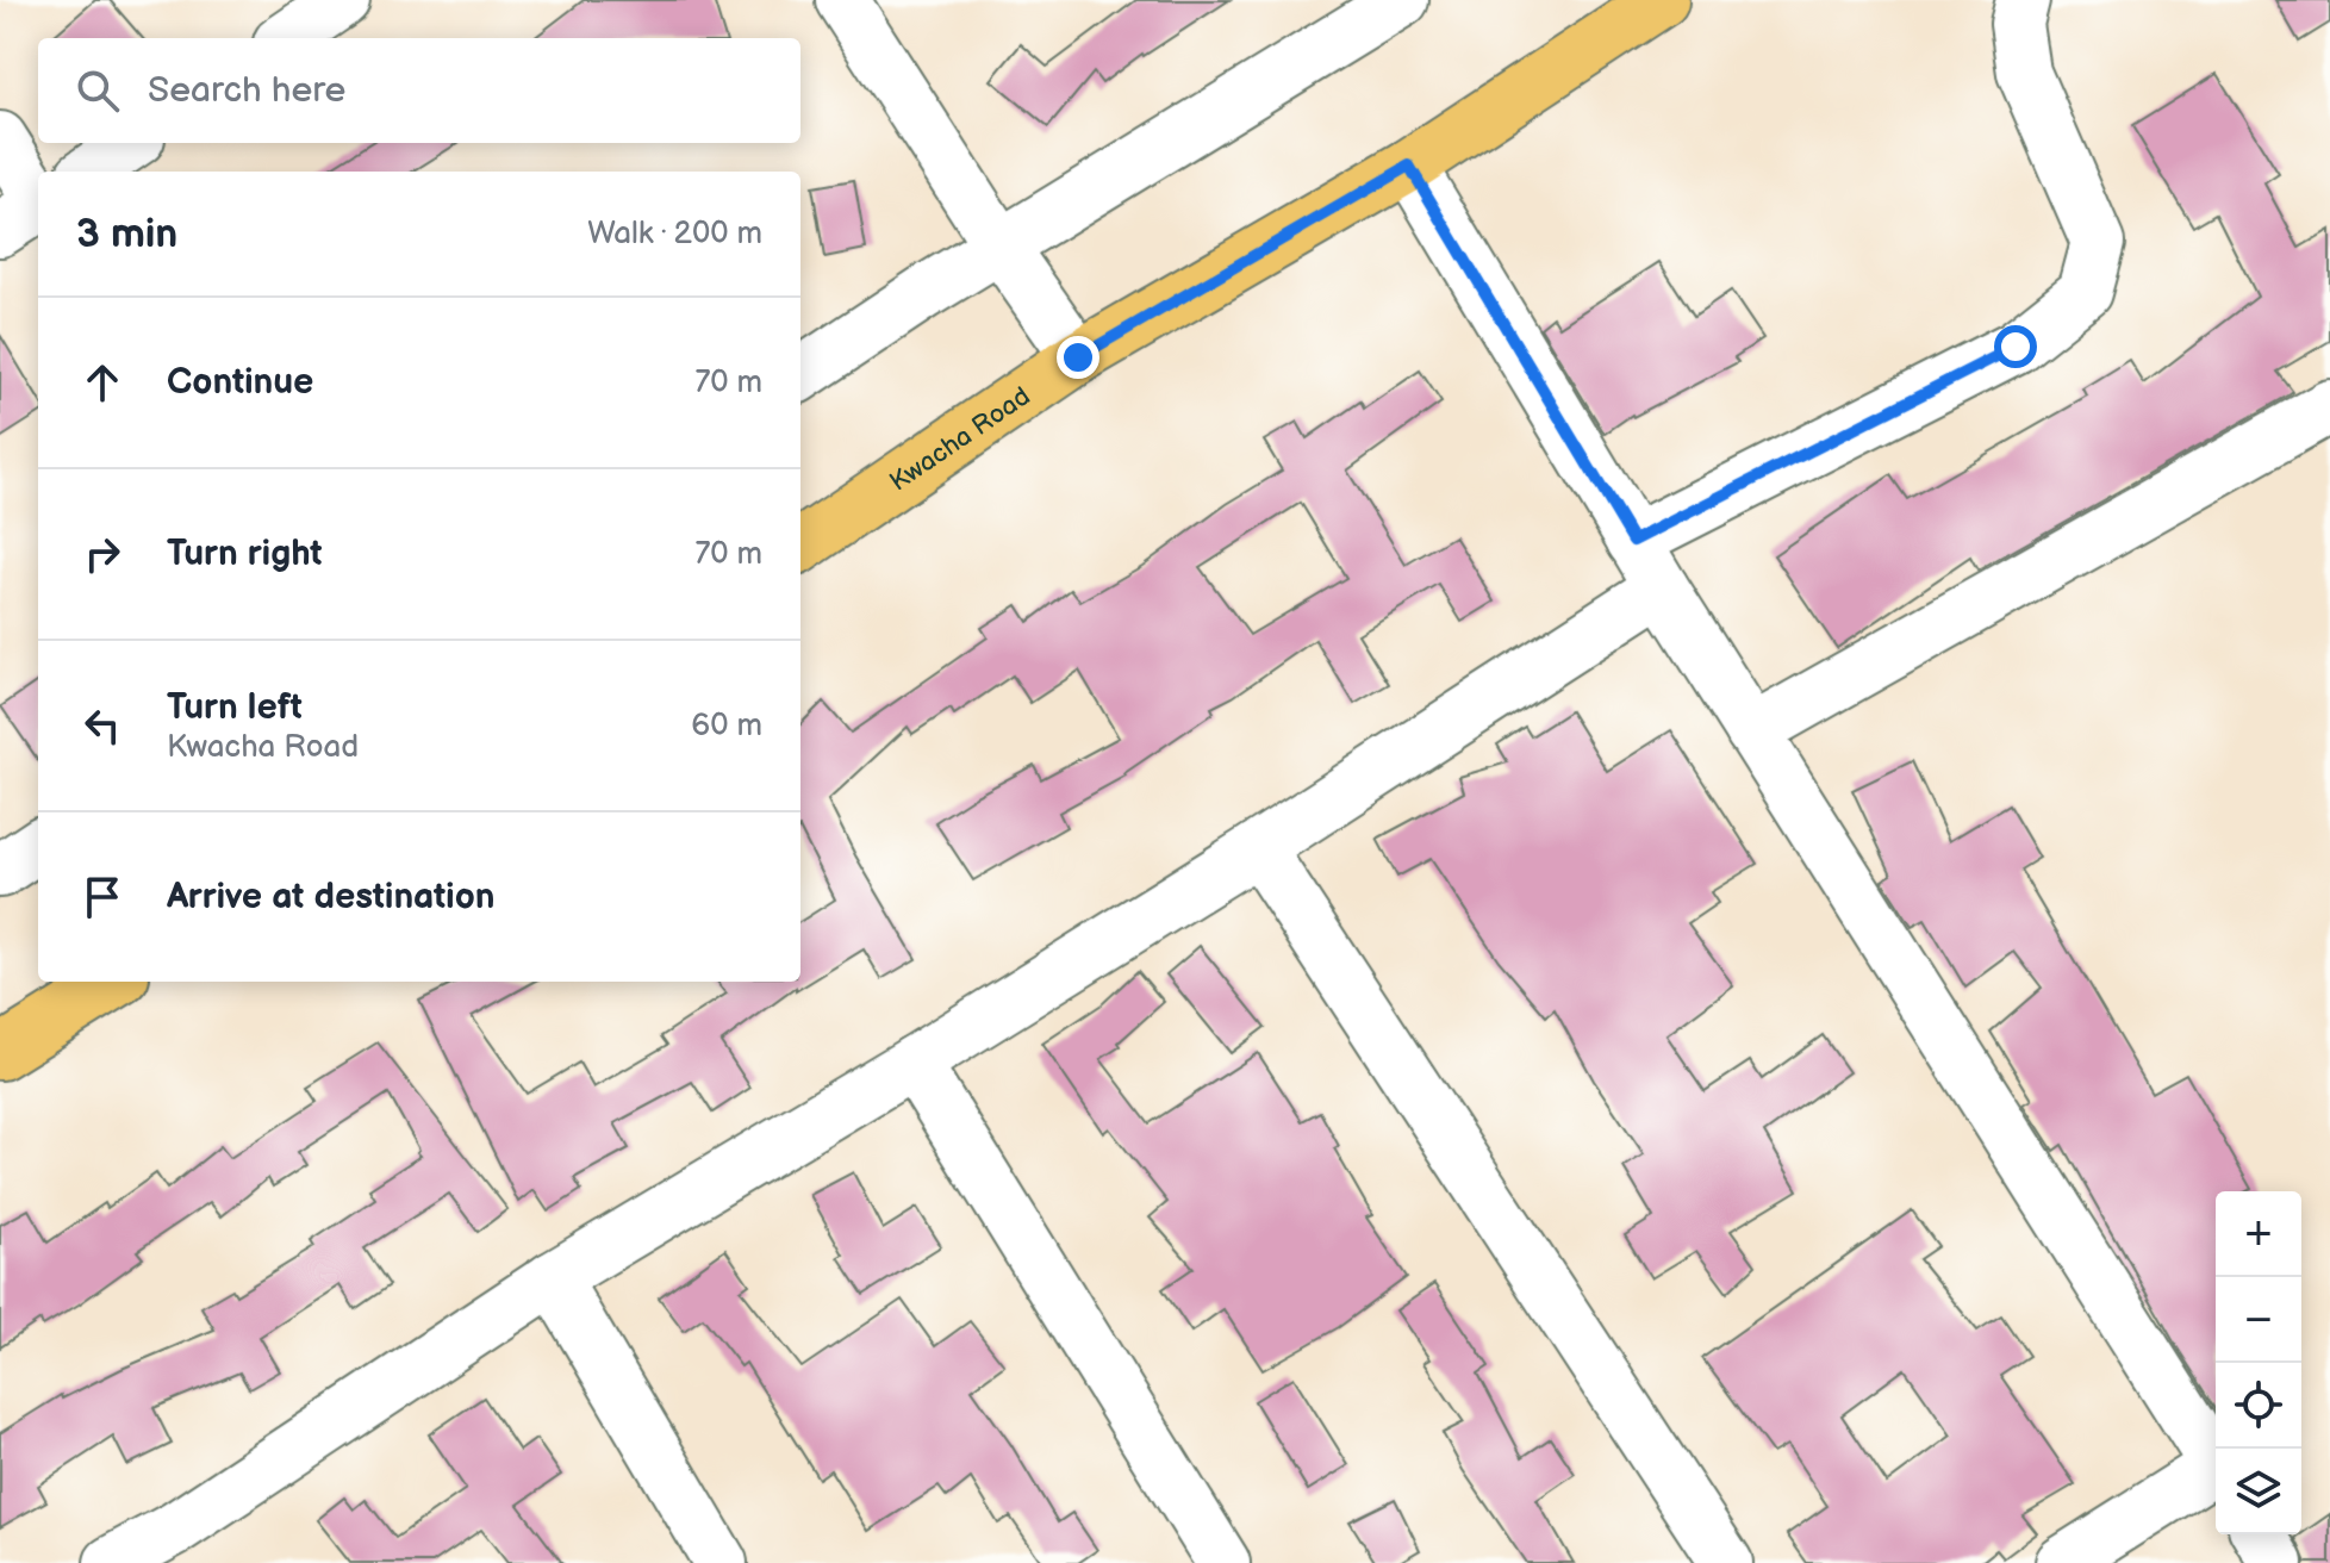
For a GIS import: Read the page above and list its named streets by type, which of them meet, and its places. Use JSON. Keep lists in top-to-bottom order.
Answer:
{
  "streets": {
    "main road": ["Kwacha Road"]
  },
  "page": {
    "search": "Search here",
    "heading": ["3 min", "Walk · 200 m"],
    "list": [
      ["Continue", "70 m"],
      ["Turn right", "70 m"],
      ["Turn left", "Kwacha Road", "60 m"],
      "Arrive at destination"
    ],
    "map_buttons": ["+", "−"]
  }
}
